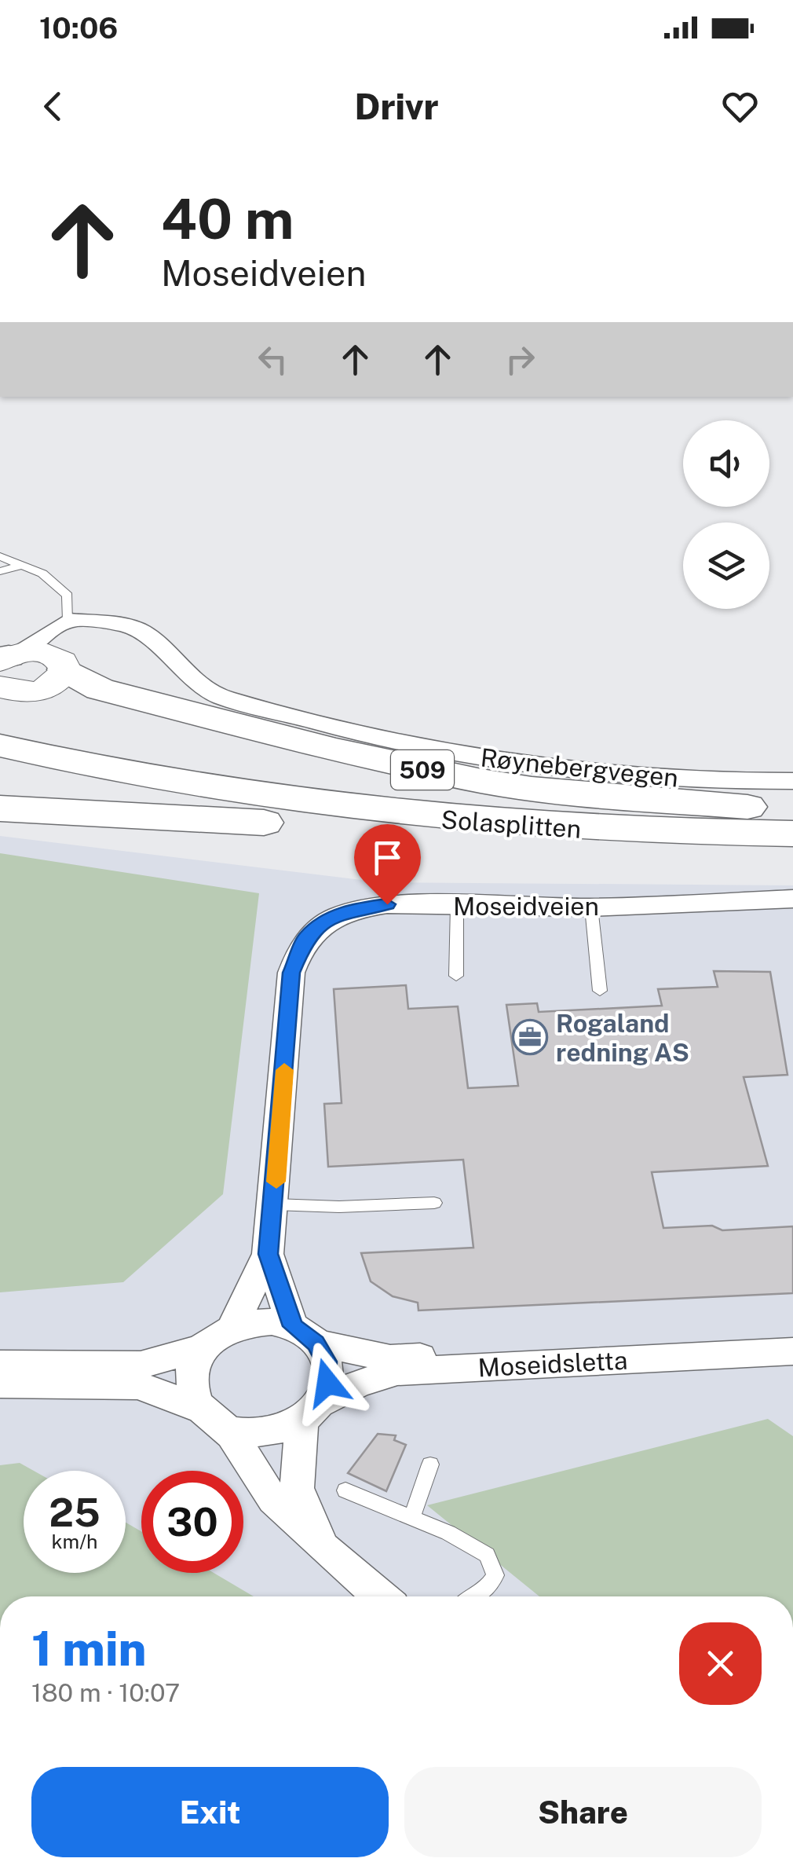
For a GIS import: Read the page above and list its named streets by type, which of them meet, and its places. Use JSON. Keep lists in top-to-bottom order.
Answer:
{
  "streets": {
    "highway": ["509", "Solasplitten"],
    "street": ["Røynebergvegen", "Moseidveien", "Moseidsletta"]
  },
  "crossings": [
    ["509", "Solasplitten"]
  ],
  "places": {
    "office": ["Rogaland redning AS"]
  },
  "page": {
    "status": "10:06",
    "header": "Drivr",
    "turn": ["40 m", "Moseidveien"],
    "speed": "25 km/h",
    "limit": "30",
    "heading": ["1 min", "180 m · 10:07"],
    "buttons": ["Exit", "Share"]
  }
}
